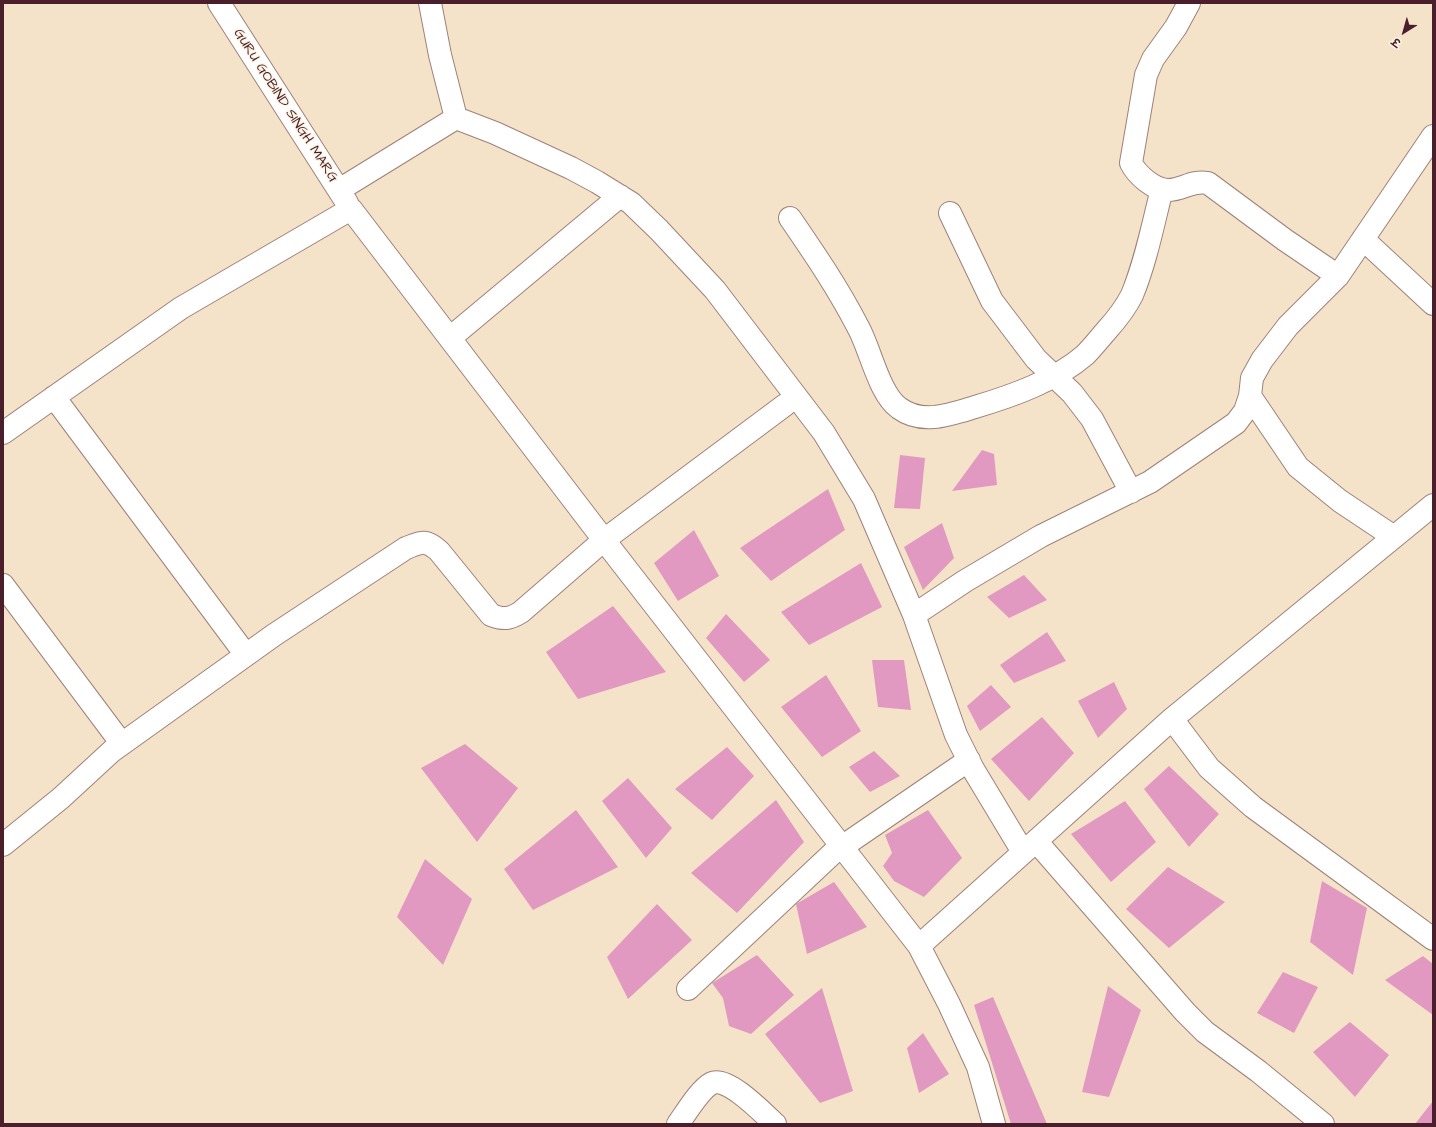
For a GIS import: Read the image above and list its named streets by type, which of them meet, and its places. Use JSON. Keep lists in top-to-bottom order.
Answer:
{
  "streets": {
    "street": ["GURU GOBIND SINGH MARG"]
  },
  "north": "bottom left"
}
